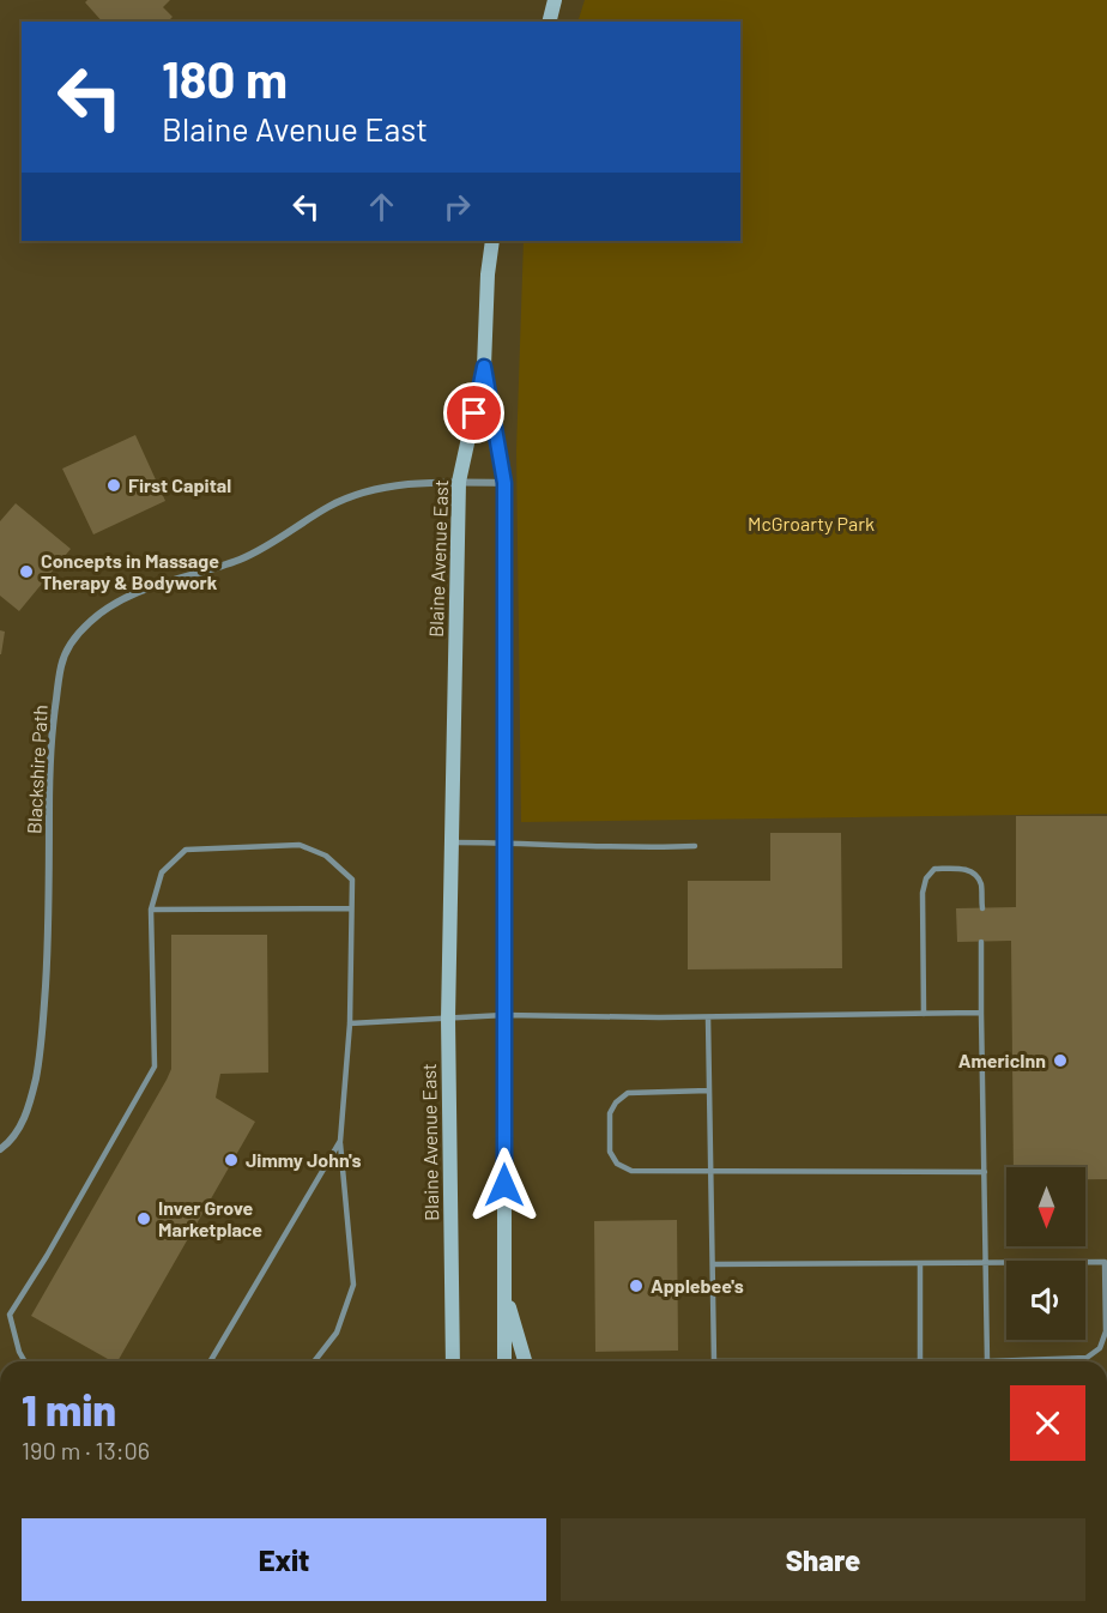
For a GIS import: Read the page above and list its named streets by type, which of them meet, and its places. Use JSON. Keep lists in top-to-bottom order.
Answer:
{
  "streets": {
    "street": ["Blaine Avenue East", "Blackshire Path"]
  },
  "crossings": [
    ["Blaine Avenue East", "Blackshire Path"]
  ],
  "parks": ["McGroarty Park"],
  "places": [
    "First Capital",
    "Concepts in Massage Therapy & Bodywork",
    "AmericInn",
    "Jimmy John's",
    "Inver Grove Marketplace",
    "Applebee's"
  ],
  "north": "bottom",
  "page": {
    "turn": ["180 m", "Blaine Avenue East"],
    "heading": ["1 min", "190 m · 13:06"],
    "buttons": ["Exit", "Share"]
  }
}
